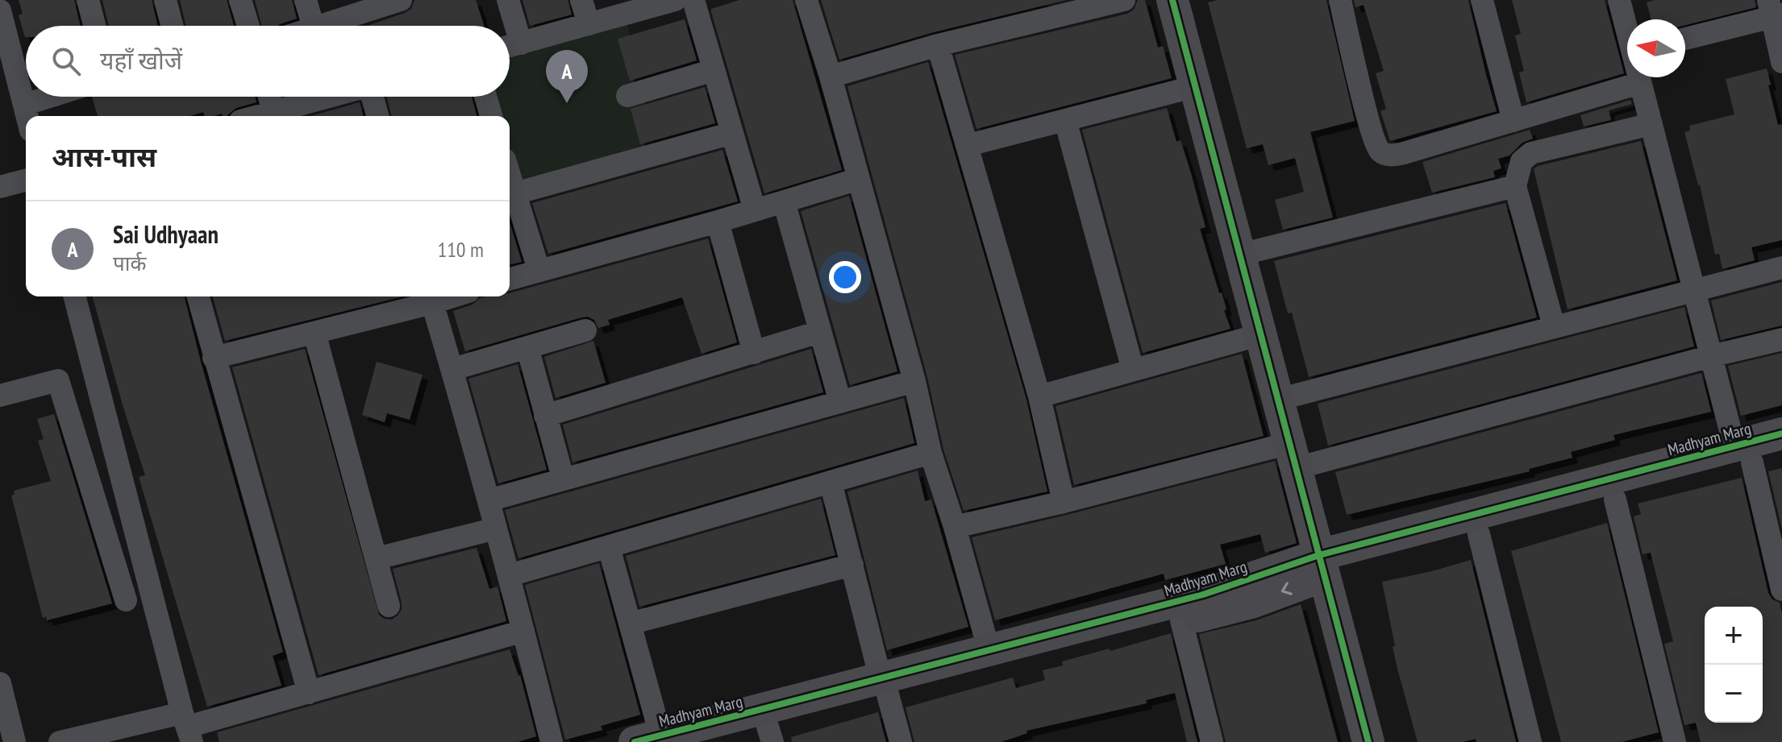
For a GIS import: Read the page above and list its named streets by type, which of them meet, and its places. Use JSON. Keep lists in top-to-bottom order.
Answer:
{
  "streets": {
    "street": ["Madhyam Marg"]
  },
  "north": "left",
  "page": {
    "search": "यहाँ खोजें",
    "pins": "A",
    "heading": "आस-पास",
    "list": [
      {
        "mark": "A",
        "name": "Sai Udhyaan",
        "note": "पार्क",
        "value": "110 m"
      }
    ],
    "map_buttons": ["+", "−"]
  }
}
